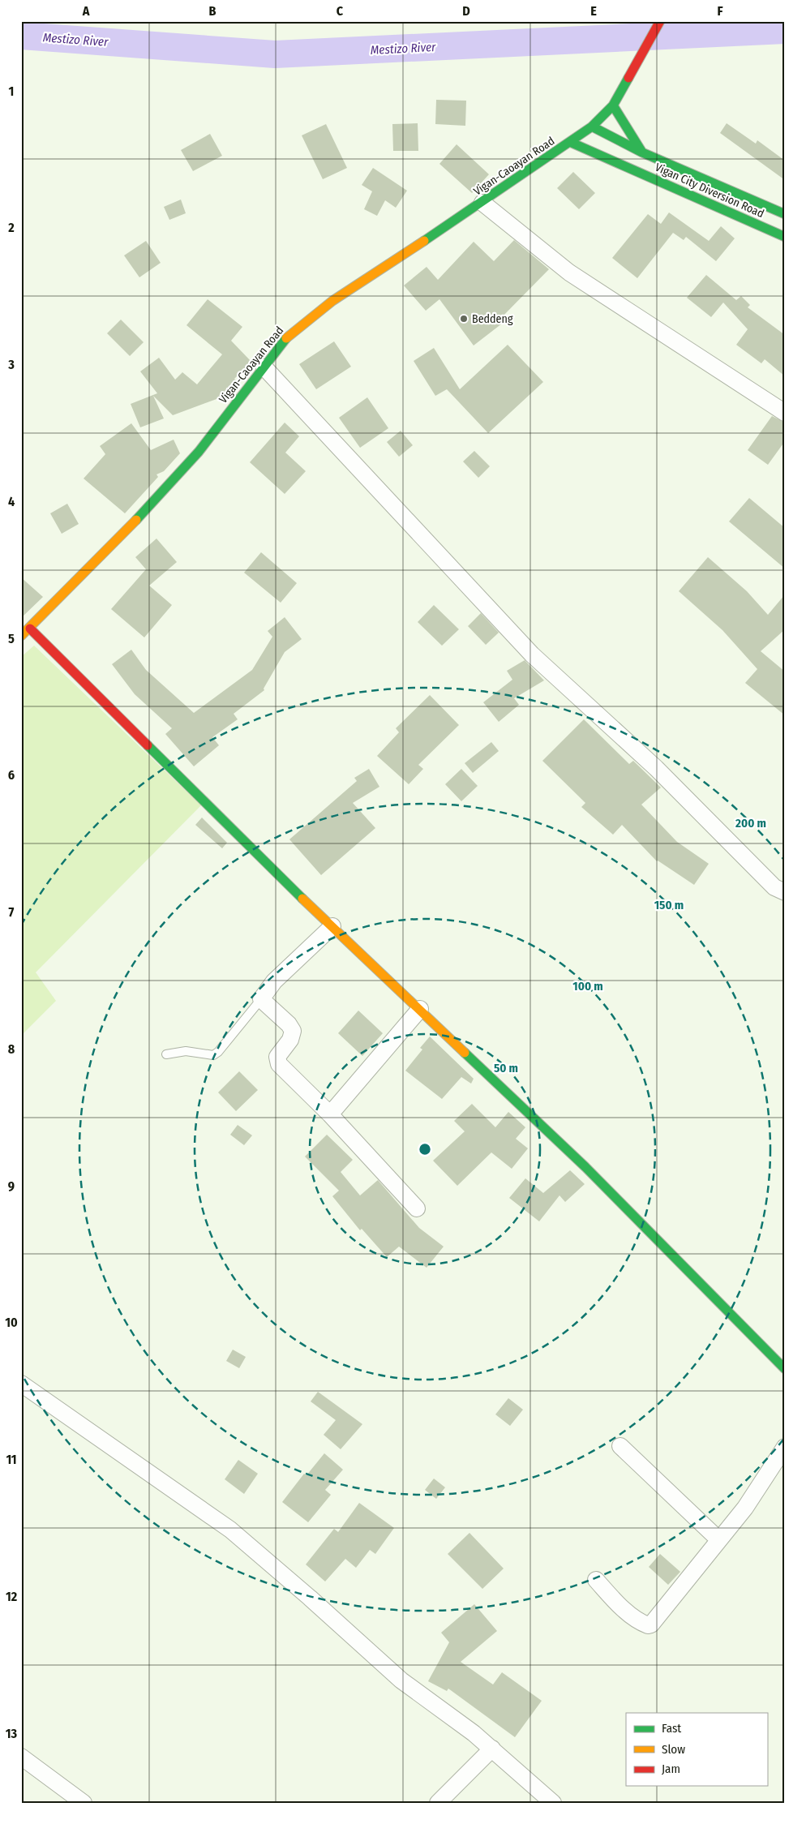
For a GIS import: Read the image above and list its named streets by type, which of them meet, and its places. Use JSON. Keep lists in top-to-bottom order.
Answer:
{
  "streets": {
    "main road": ["Vigan-Caoayan Road", "Vigan City Diversion Road"]
  },
  "crossings": [
    ["Vigan-Caoayan Road", "Vigan City Diversion Road"]
  ],
  "water": ["Mestizo River"],
  "places": ["Beddeng"],
  "legend": ["Fast", "Slow", "Jam"],
  "grid": {
    "columns": [
      "A",
      "B",
      "C",
      "D",
      "E",
      "F"
    ],
    "rows": [
      "1",
      "2",
      "3",
      "4",
      "5",
      "6",
      "7",
      "8",
      "9",
      "10",
      "11",
      "12",
      "13"
    ]
  },
  "rings": [
    "200 m",
    "150 m",
    "100 m",
    "50 m"
  ]
}
